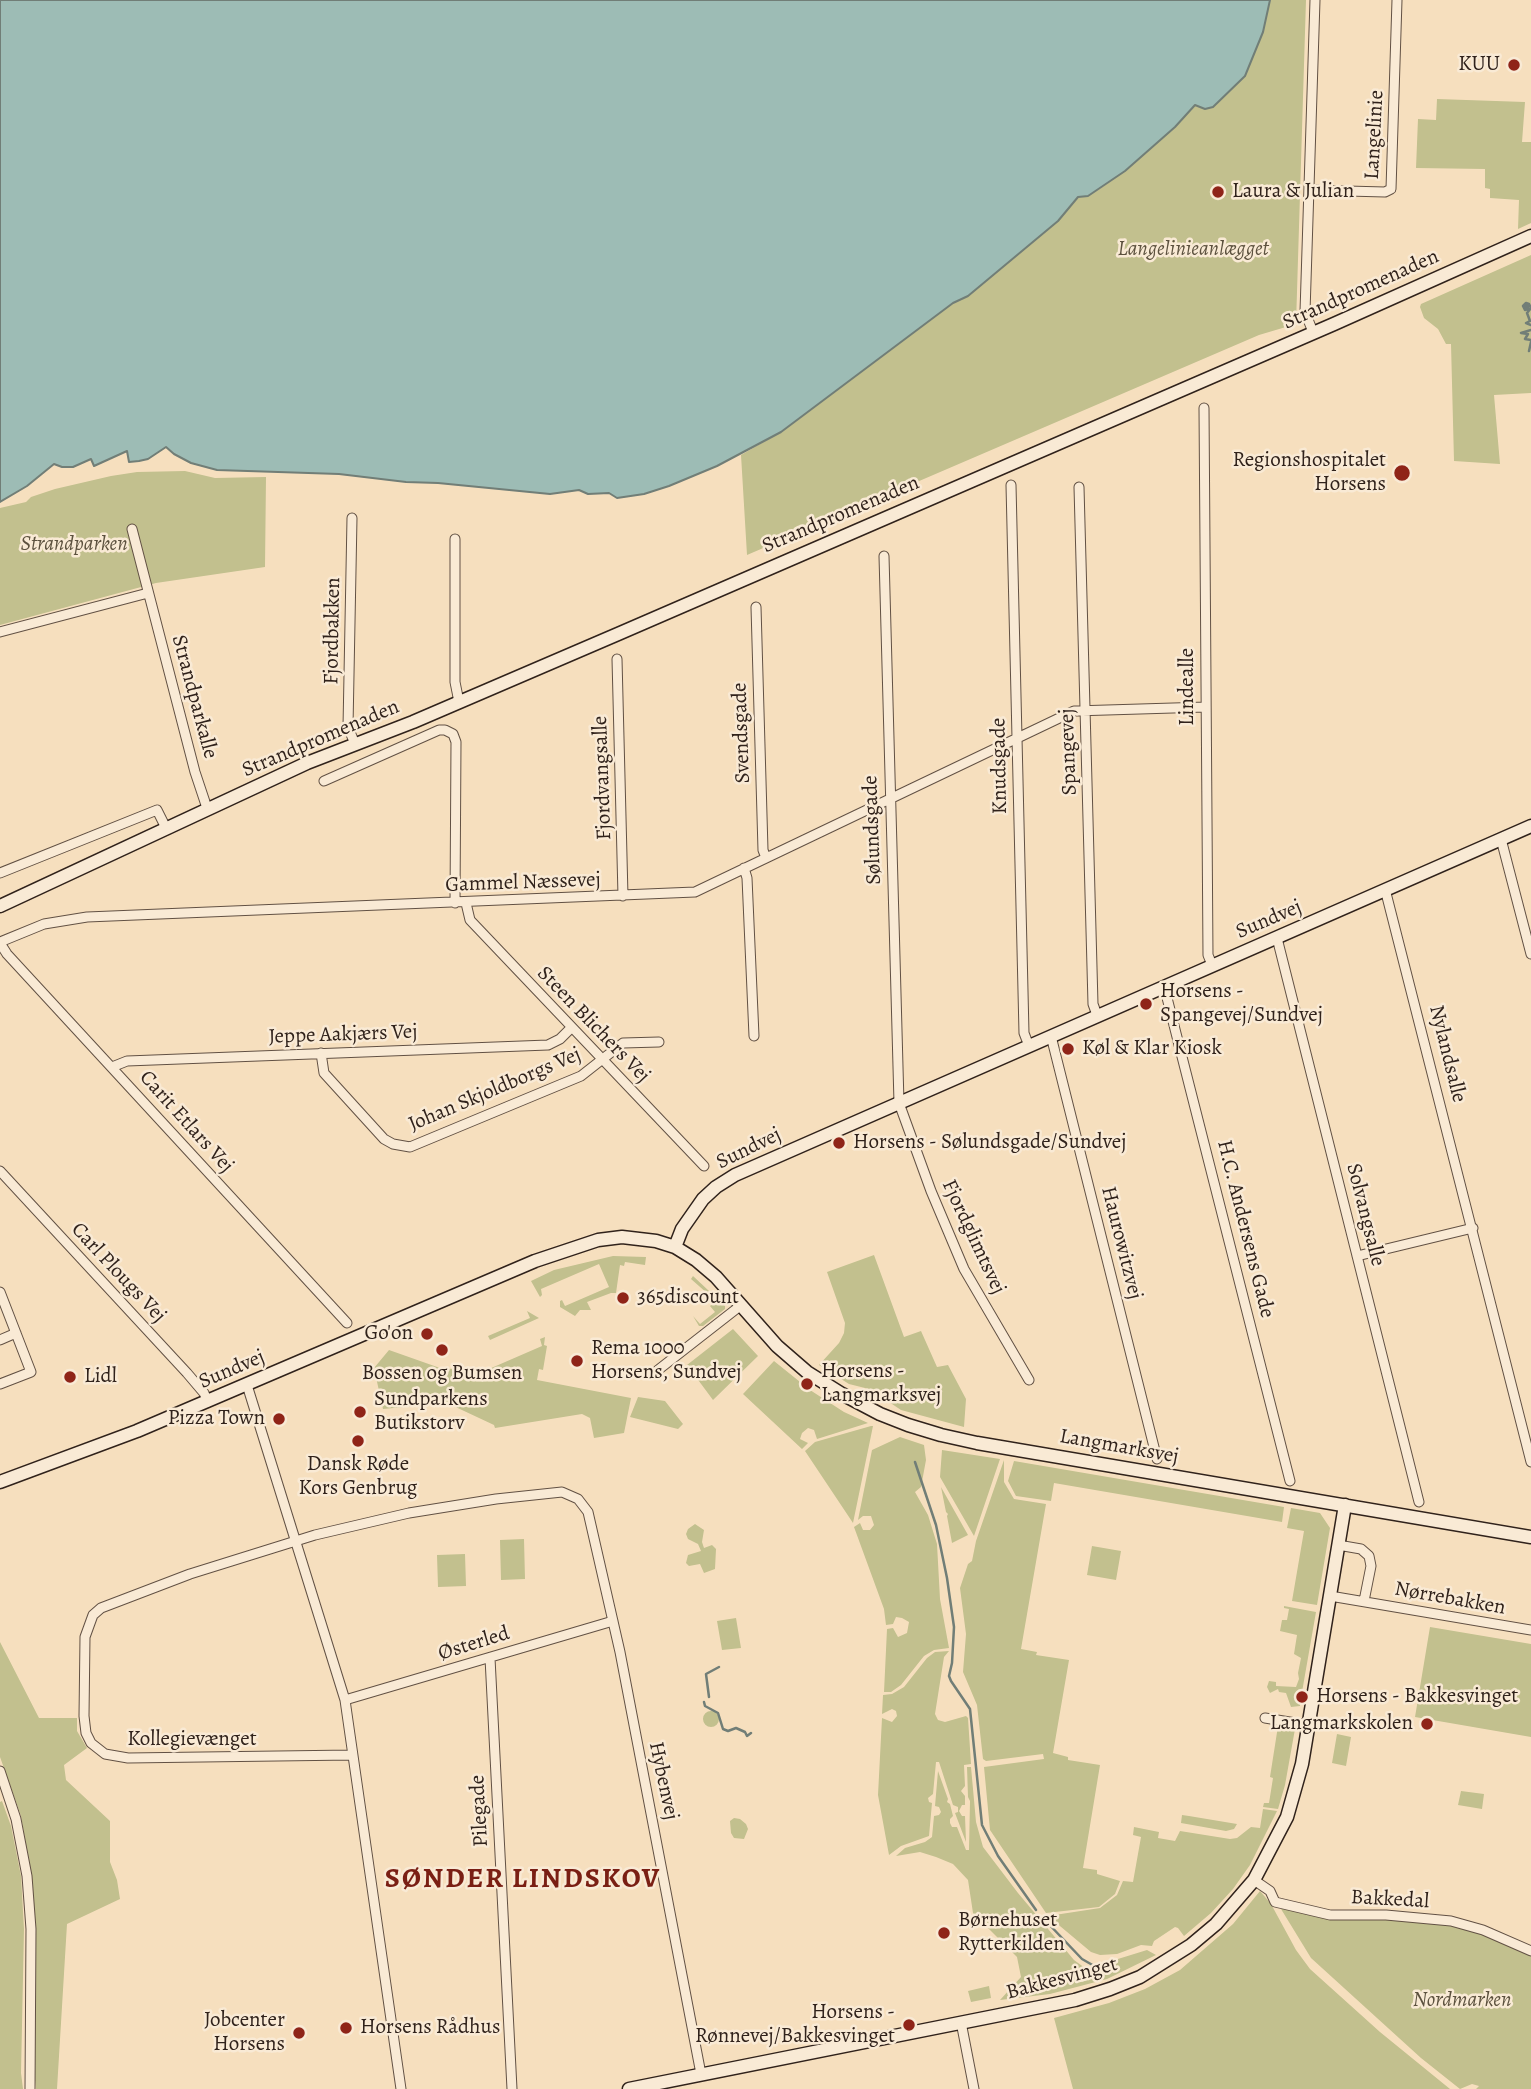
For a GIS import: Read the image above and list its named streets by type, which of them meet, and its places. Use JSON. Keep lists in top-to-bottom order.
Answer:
{
  "streets": {
    "street": [
      "Langelinie",
      "Strandpromenaden",
      "Fjordbakken",
      "Lindealle",
      "Strandparkalle",
      "Svendsgade",
      "Spangevej",
      "Knudsgade",
      "Fjordvangsalle",
      "Sølundsgade",
      "Gammel Næssevej",
      "Sundvej",
      "Steen Blichers Vej",
      "Jeppe Aakjærs Vej",
      "Nylandsalle",
      "Johan Skjoldborgs Vej",
      "Carit Etlars Vej",
      "Solvangsalle",
      "H.C. Andersens Gade",
      "Fjordglimtsvej",
      "Haurowitzvej",
      "Carl Plougs Vej",
      "Langmarksvej",
      "Nørrebakken",
      "Østerled",
      "Kollegievænget",
      "Hybenvej",
      "Pilegade",
      "Bakkedal",
      "Bakkesvinget"
    ]
  },
  "crossings": [
    ["Strandpromenaden", "Fjordbakken"],
    ["Strandpromenaden", "Strandparkalle"],
    ["Lindealle", "Gammel Næssevej"],
    ["Lindealle", "Sundvej"],
    ["Svendsgade", "Gammel Næssevej"],
    ["Spangevej", "Gammel Næssevej"],
    ["Spangevej", "Sundvej"],
    ["Knudsgade", "Gammel Næssevej"],
    ["Knudsgade", "Sundvej"],
    ["Fjordvangsalle", "Gammel Næssevej"],
    ["Sølundsgade", "Gammel Næssevej"],
    ["Sølundsgade", "Sundvej"],
    ["Sølundsgade", "Fjordglimtsvej"],
    ["Gammel Næssevej", "Steen Blichers Vej"],
    ["Gammel Næssevej", "Carit Etlars Vej"],
    ["Sundvej", "Nylandsalle"],
    ["Sundvej", "Solvangsalle"],
    ["Sundvej", "H.C. Andersens Gade"],
    ["Sundvej", "Fjordglimtsvej"],
    ["Sundvej", "Haurowitzvej"],
    ["Sundvej", "Carl Plougs Vej"],
    ["Sundvej", "Langmarksvej"],
    ["Steen Blichers Vej", "Jeppe Aakjærs Vej"],
    ["Steen Blichers Vej", "Johan Skjoldborgs Vej"],
    ["Jeppe Aakjærs Vej", "Johan Skjoldborgs Vej"],
    ["Jeppe Aakjærs Vej", "Carit Etlars Vej"],
    ["Langmarksvej", "Bakkesvinget"],
    ["Nørrebakken", "Bakkesvinget"],
    ["Østerled", "Hybenvej"],
    ["Østerled", "Pilegade"],
    ["Kollegievænget", "Hybenvej"],
    ["Hybenvej", "Bakkesvinget"],
    ["Bakkedal", "Bakkesvinget"]
  ],
  "districts": ["SØNDER LINDSKOV"],
  "parks": ["Langelinieanlægget", "Strandparken", "Nordmarken"],
  "places": [
    "KUU",
    "Laura & Julian",
    "Regionshospitalet Horsens",
    "Horsens - Spangevej/Sundvej",
    "Køl & Klar Kiosk",
    "Horsens - Sølundsgade/Sundvej",
    "365discount",
    "Go'on",
    "Bossen og Bumsen",
    "Rema 1000 Horsens, Sundvej",
    "Lidl",
    "Horsens - Langmarksvej",
    "Sundparkens Butikstorv",
    "Pizza Town",
    "Dansk Røde Kors Genbrug",
    "Horsens - Bakkesvinget",
    "Langmarkskolen",
    "Børnehuset Rytterkilden",
    "Horsens - Rønnevej/Bakkesvinget",
    "Horsens Rådhus",
    "Jobcenter Horsens"
  ]
}
